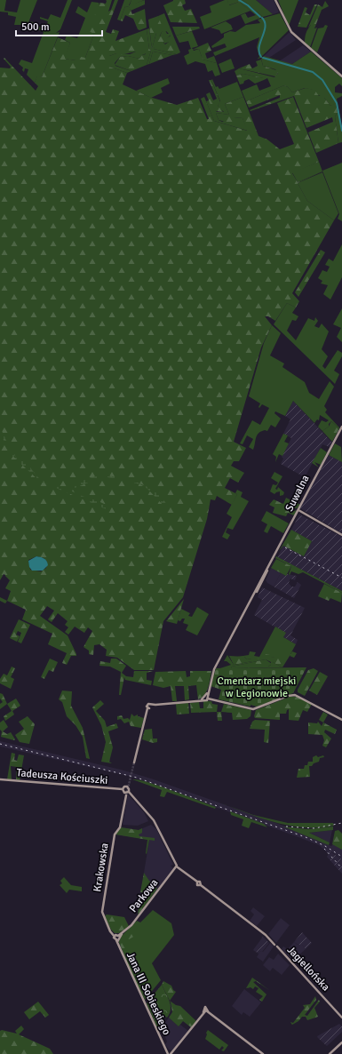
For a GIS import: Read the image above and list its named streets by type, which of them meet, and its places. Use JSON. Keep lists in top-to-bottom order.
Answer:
{
  "streets": {
    "street": [
      "Suwalna",
      "Tadeusza Kościuszki",
      "Krakowska",
      "Parkowa",
      "Jagiellońska",
      "Jana III Sobieskiego"
    ]
  },
  "crossings": [
    ["Krakowska", "Parkowa"],
    ["Parkowa", "Jagiellońska"]
  ],
  "parks": ["Cmentarz miejski w Legionowie"],
  "scale_bar": "500 m"
}
